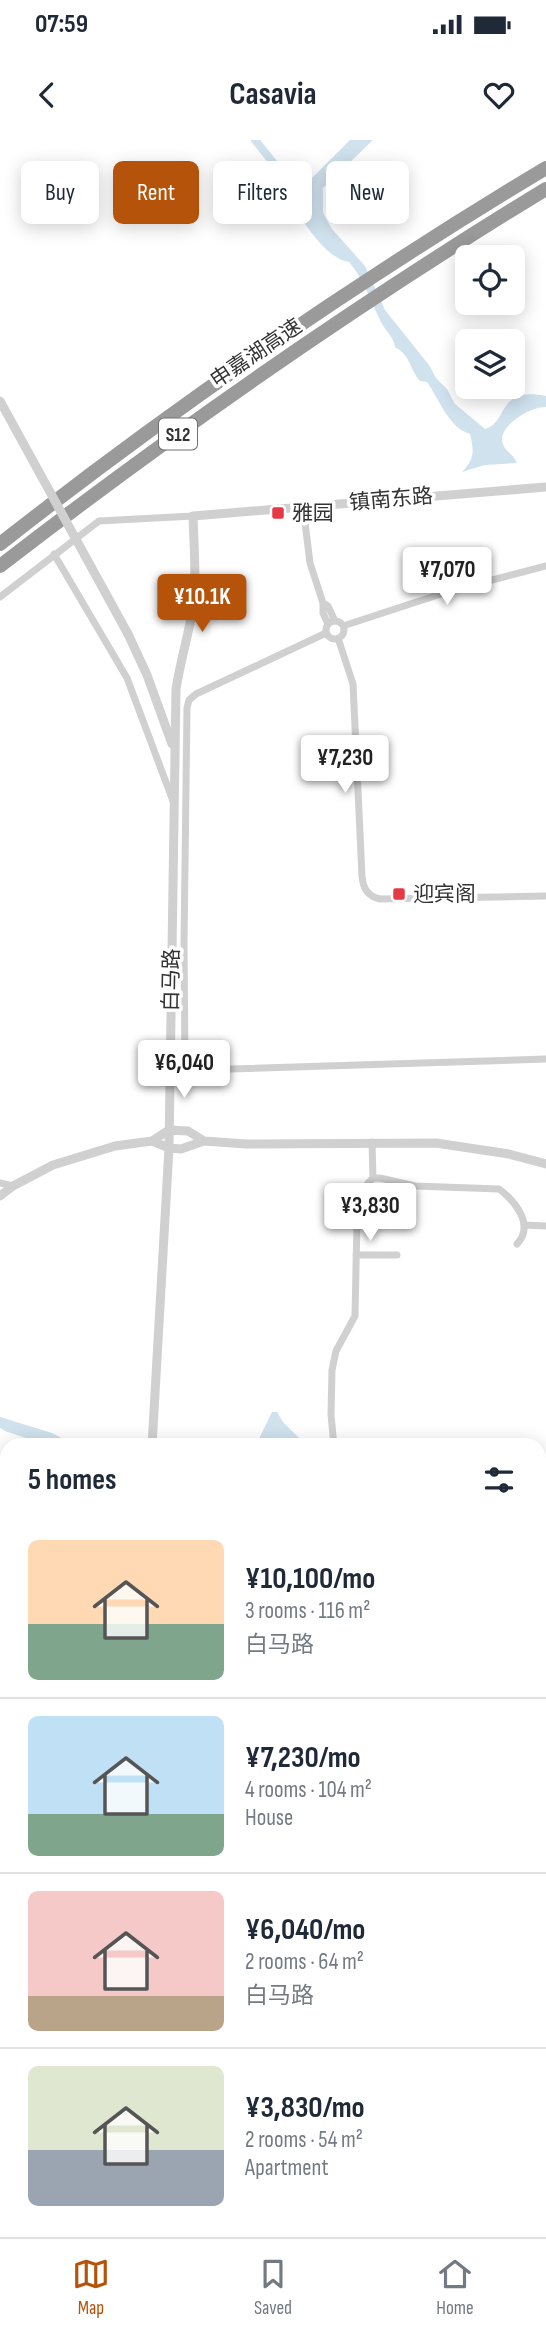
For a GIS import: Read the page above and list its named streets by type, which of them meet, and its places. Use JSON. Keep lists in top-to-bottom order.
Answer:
{
  "streets": {
    "highway": ["申嘉湖高速", "S12"],
    "street": ["镇南东路", "白马路"]
  },
  "crossings": [
    ["镇南东路", "白马路"]
  ],
  "places": {
    "transit": ["雅园", "迎宾阁"]
  },
  "page": {
    "status": "07:59",
    "header": "Casavia",
    "chip": [
      "Buy",
      "Rent",
      "Filters",
      "New"
    ],
    "price": [
      "¥7,070",
      "¥10.1K",
      "¥7,230",
      "¥6,040",
      "¥3,830"
    ],
    "heading": "5 homes",
    "list": [
      {
        "name": "¥10,100/mo",
        "note": "3 rooms · 116 m² · 白马路"
      },
      {
        "name": "¥7,230/mo",
        "note": "4 rooms · 104 m² · House"
      },
      {
        "name": "¥6,040/mo",
        "note": "2 rooms · 64 m² · 白马路"
      },
      {
        "name": "¥3,830/mo",
        "note": "2 rooms · 54 m² · Apartment"
      }
    ],
    "tabs": ["Map", "Saved", "Home"]
  }
}
